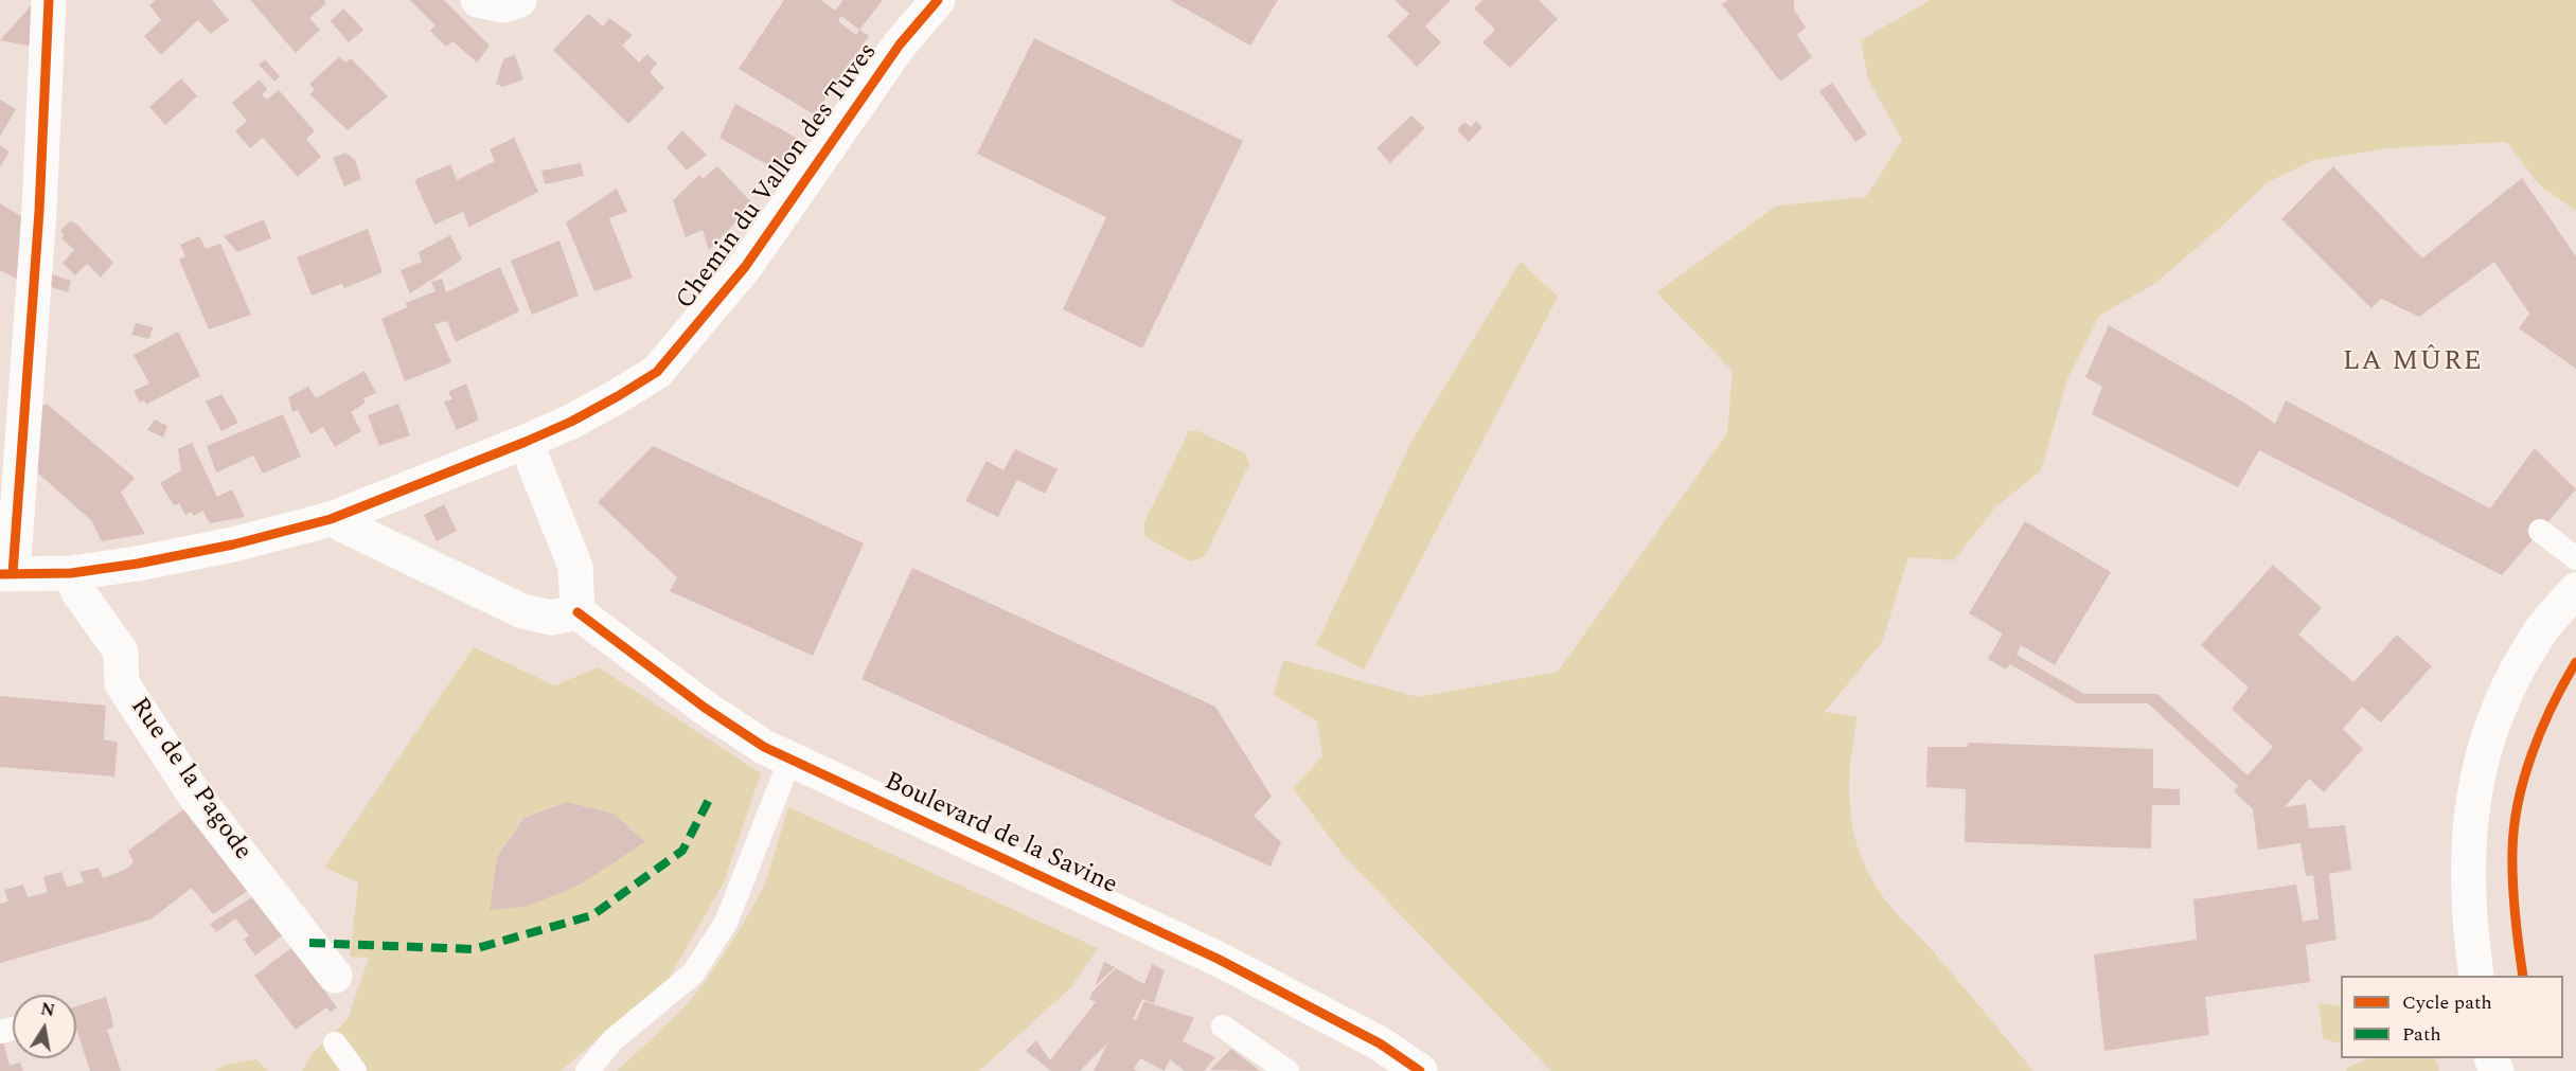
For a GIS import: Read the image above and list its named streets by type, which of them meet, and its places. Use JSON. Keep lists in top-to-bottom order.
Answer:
{
  "streets": {
    "street": ["Chemin du Vallon des Tuves", "Rue de la Pagode", "Boulevard de la Savine"]
  },
  "crossings": [
    ["Chemin du Vallon des Tuves", "Rue de la Pagode"]
  ],
  "districts": ["LA MÛRE"],
  "legend": ["Cycle path", "Path"],
  "north": "top"
}
